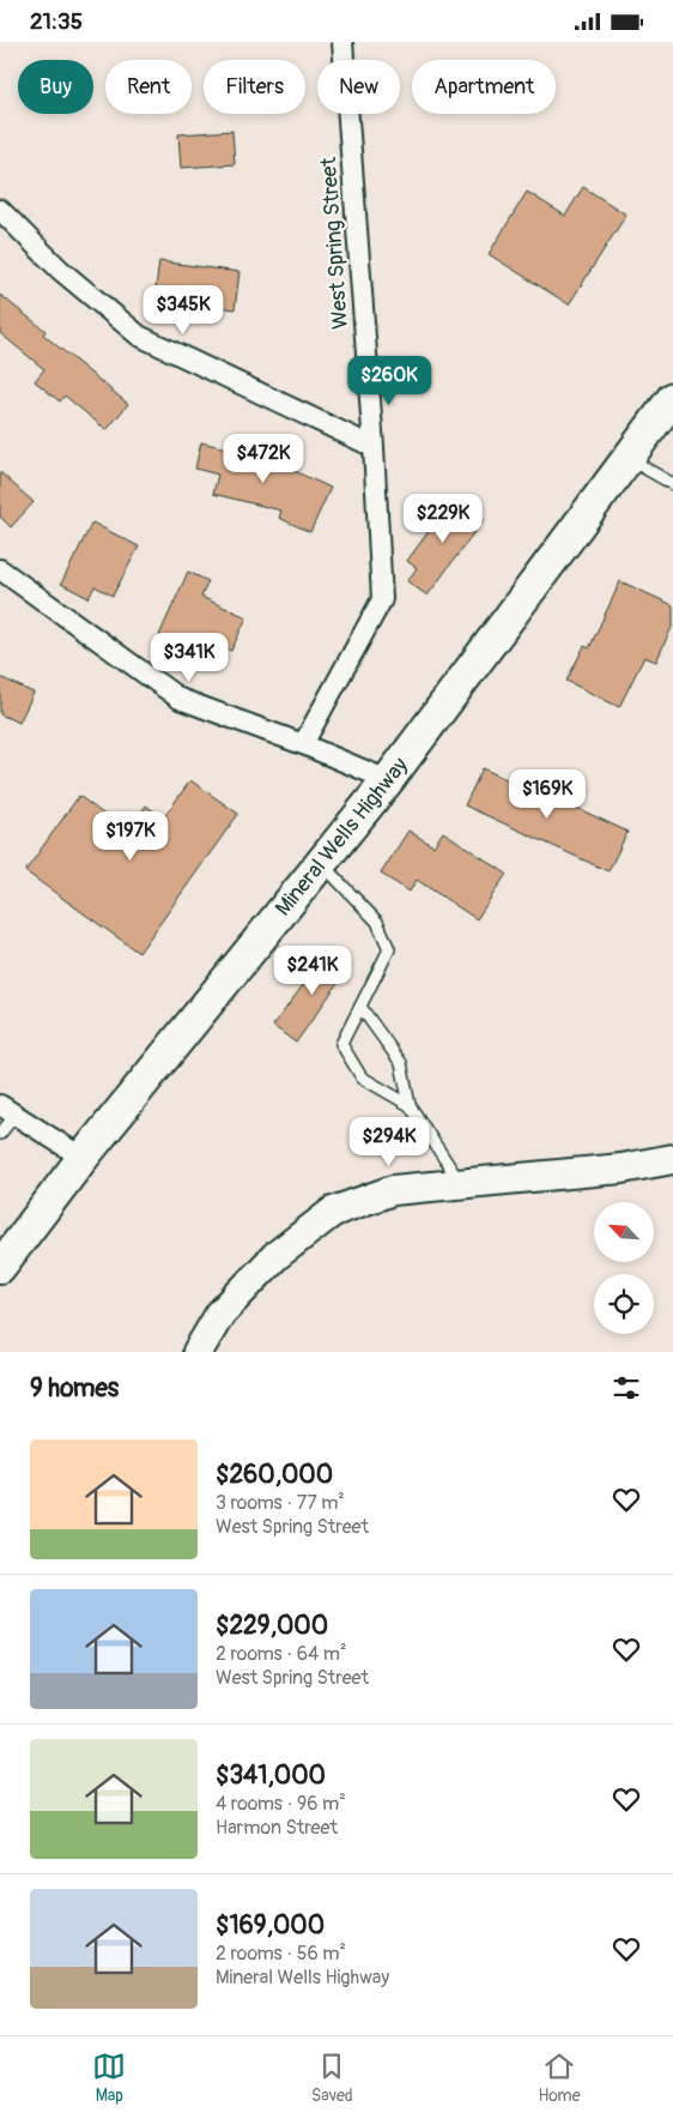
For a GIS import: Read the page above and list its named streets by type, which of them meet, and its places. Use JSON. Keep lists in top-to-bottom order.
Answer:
{
  "streets": {
    "main road": ["Mineral Wells Highway"],
    "street": ["West Spring Street"]
  },
  "north": "top left",
  "page": {
    "status": "21:35",
    "chip": [
      "Buy",
      "Rent",
      "Filters",
      "New",
      "Apartment"
    ],
    "price": [
      "$345K",
      "$260K",
      "$472K",
      "$229K",
      "$341K",
      "$169K",
      "$197K",
      "$241K",
      "$294K"
    ],
    "heading": "9 homes",
    "list": [
      {
        "name": "$260,000",
        "note": "3 rooms · 77 m² · West Spring Street"
      },
      {
        "name": "$229,000",
        "note": "2 rooms · 64 m² · West Spring Street"
      },
      {
        "name": "$341,000",
        "note": "4 rooms · 96 m² · Harmon Street"
      },
      {
        "name": "$169,000",
        "note": "2 rooms · 56 m² · Mineral Wells Highway"
      }
    ],
    "tabs": ["Map", "Saved", "Home"]
  }
}
